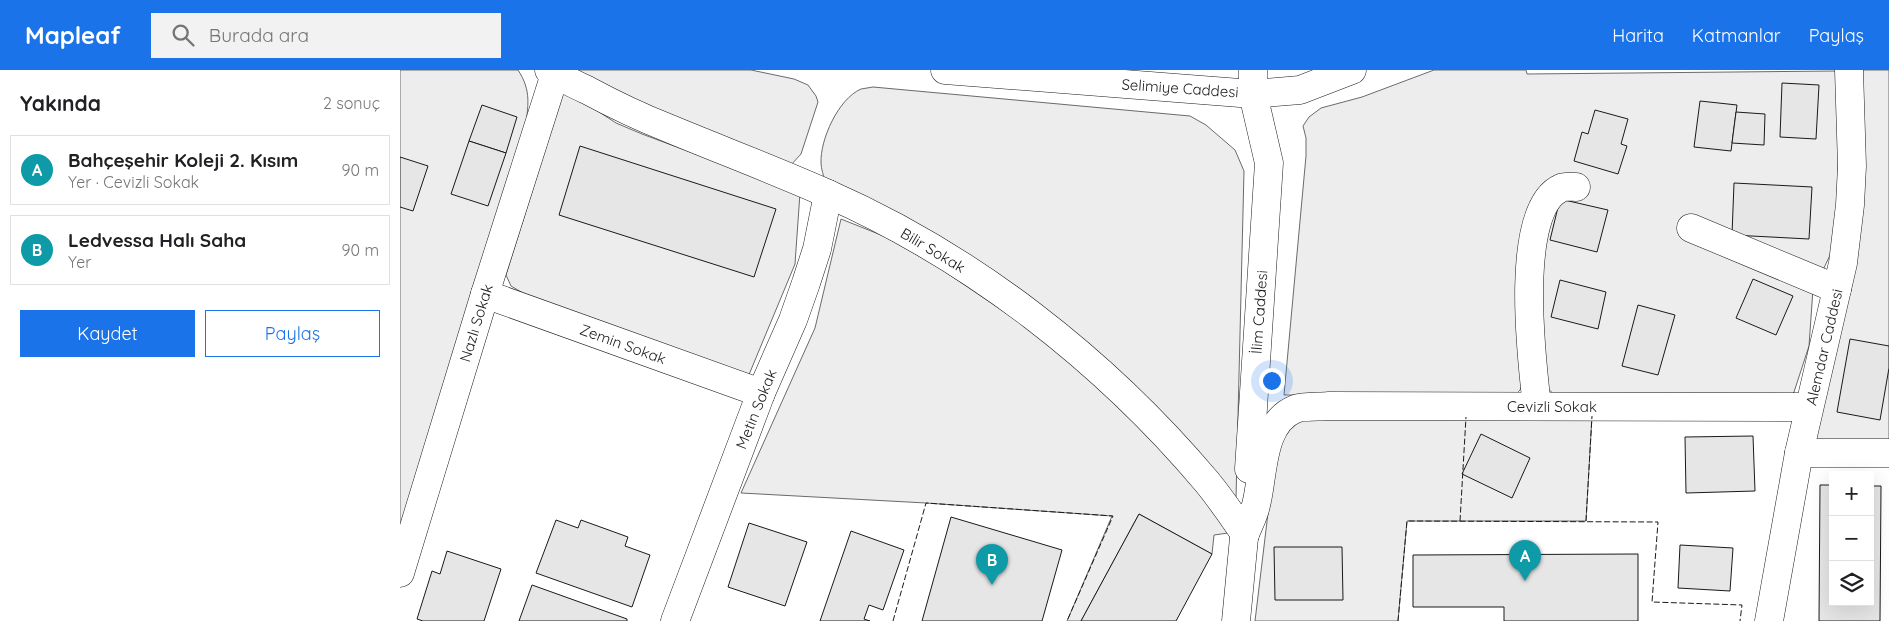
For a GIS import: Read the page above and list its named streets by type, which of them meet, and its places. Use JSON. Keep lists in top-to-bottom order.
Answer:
{
  "streets": {
    "street": [
      "Selimiye Caddesi",
      "Bilir Sokak",
      "İlim Caddesi",
      "Nazlı Sokak",
      "Zemin Sokak",
      "Alemdar Caddesi",
      "Cevizli Sokak",
      "Metin Sokak"
    ]
  },
  "crossings": [
    ["Selimiye Caddesi", "İlim Caddesi"],
    ["Bilir Sokak", "İlim Caddesi"],
    ["Bilir Sokak", "Nazlı Sokak"],
    ["Bilir Sokak", "Cevizli Sokak"],
    ["Bilir Sokak", "Metin Sokak"],
    ["İlim Caddesi", "Cevizli Sokak"],
    ["Nazlı Sokak", "Zemin Sokak"],
    ["Zemin Sokak", "Metin Sokak"],
    ["Alemdar Caddesi", "Cevizli Sokak"]
  ],
  "page": {
    "header": "Mapleaf",
    "search": "Burada ara",
    "nav": ["Harita", "Katmanlar", "Paylaş"],
    "heading": ["Yakında", "2 sonuç"],
    "list": [
      {
        "mark": "A",
        "name": "Bahçeşehir Koleji 2. Kısım",
        "note": "Yer · Cevizli Sokak",
        "value": "90 m"
      },
      {
        "mark": "B",
        "name": "Ledvessa Halı Saha",
        "note": "Yer",
        "value": "90 m"
      }
    ],
    "buttons": ["Kaydet", "Paylaş"],
    "map_buttons": ["+", "−"],
    "pins": ["A", "B"]
  }
}
